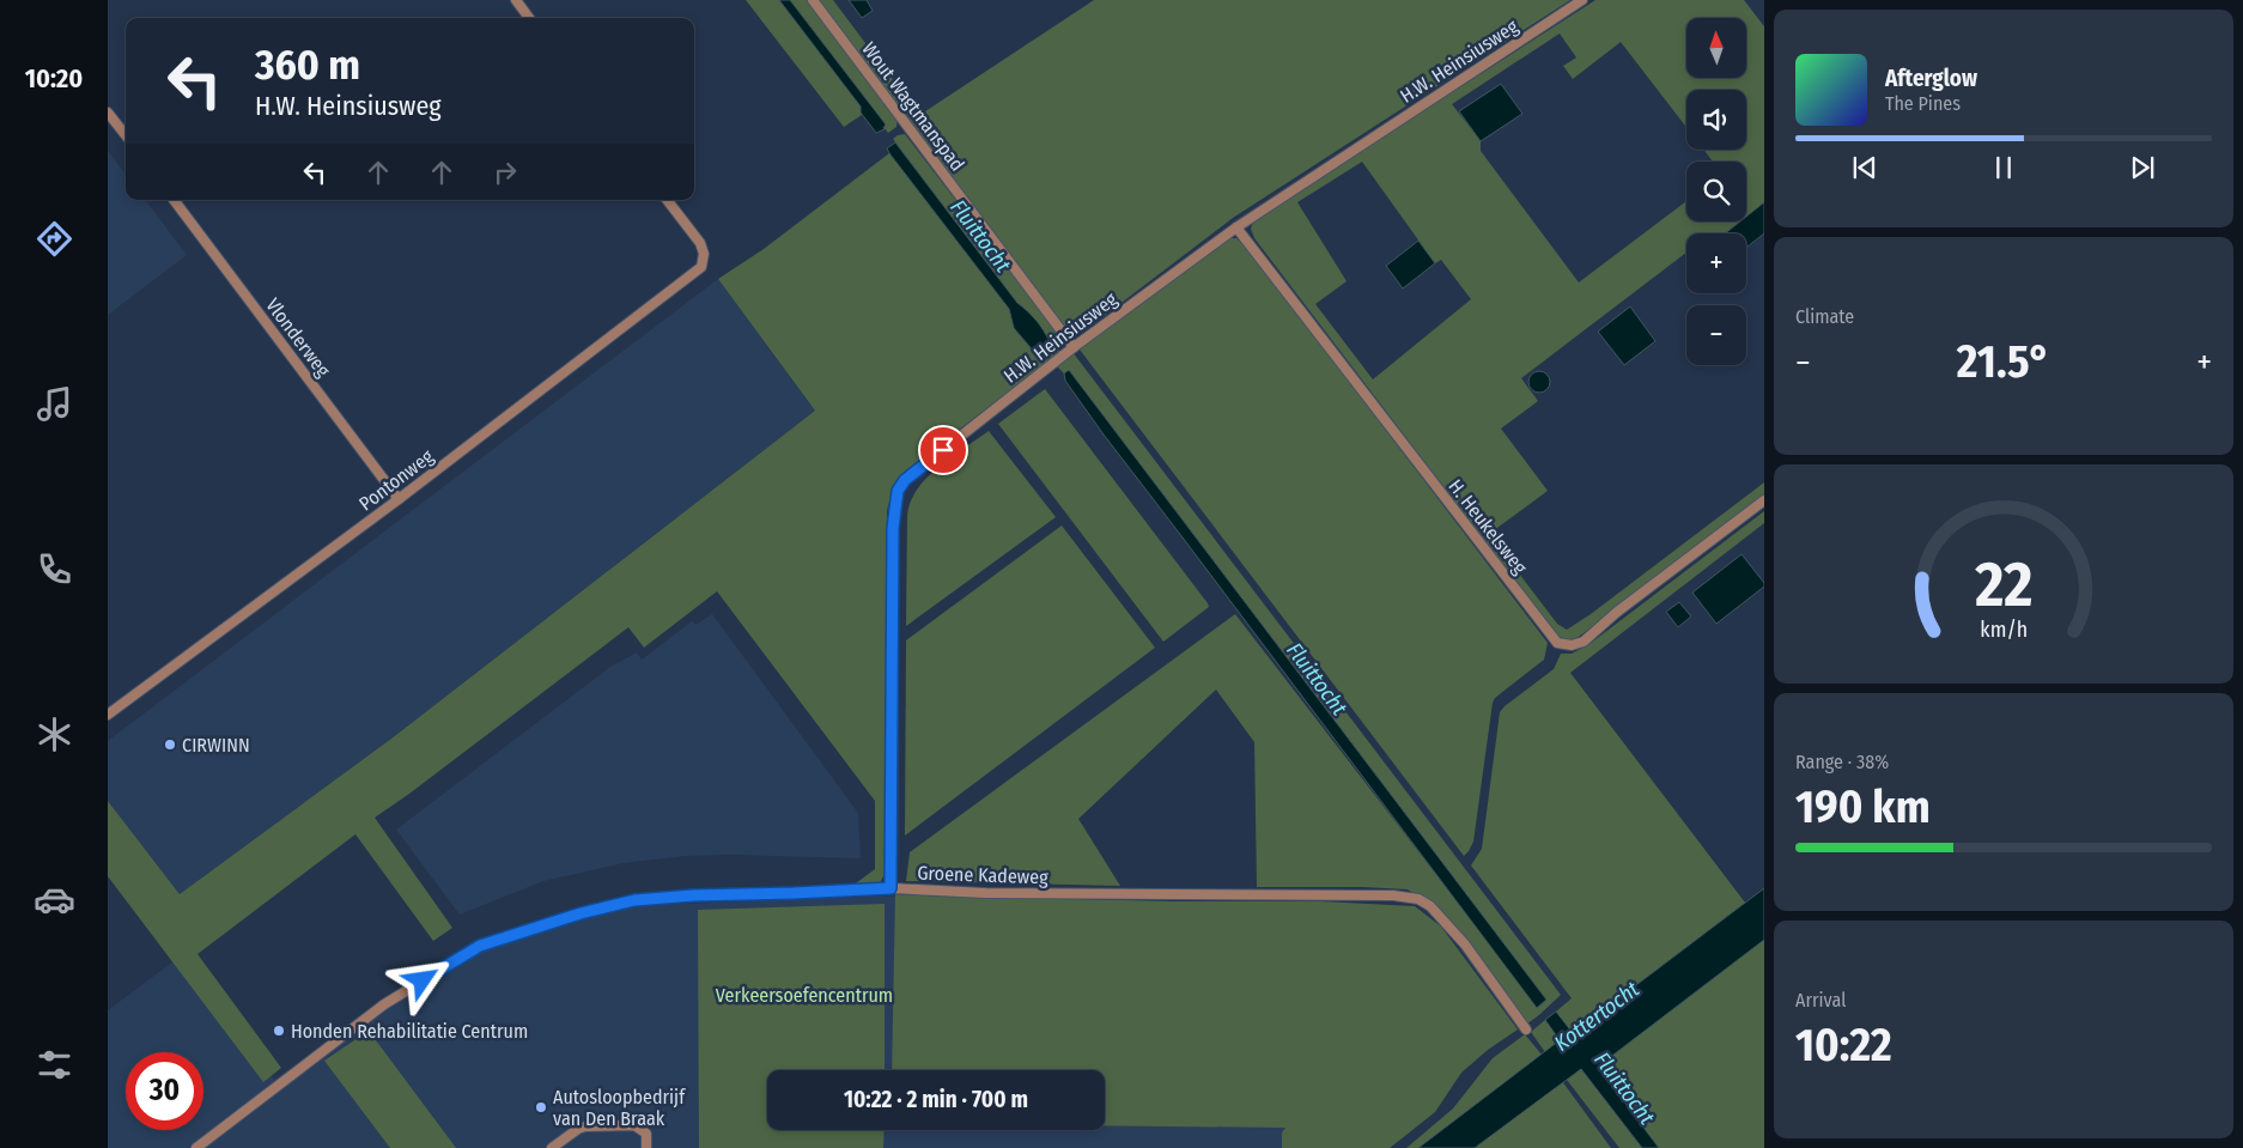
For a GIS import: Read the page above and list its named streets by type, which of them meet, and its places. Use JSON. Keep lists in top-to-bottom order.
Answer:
{
  "streets": {
    "street": [
      "H.W. Heinsiusweg",
      "Wout Wagtmanspad",
      "Vlonderweg",
      "Pontonweg",
      "H. Heukelsweg",
      "Groene Kadeweg"
    ]
  },
  "crossings": [
    ["H.W. Heinsiusweg", "Wout Wagtmanspad"],
    ["H.W. Heinsiusweg", "H. Heukelsweg"],
    ["H.W. Heinsiusweg", "Groene Kadeweg"],
    ["Vlonderweg", "Pontonweg"]
  ],
  "water": ["Fluittocht", "Kottertocht"],
  "parks": ["Verkeersoefencentrum"],
  "places": ["CIRWINN", "Honden Rehabilitatie Centrum", "Autosloopbedrijf van Den Braak"],
  "north": "top",
  "page": {
    "tabs": "10:20",
    "map_buttons": ["+", "−"],
    "turn": ["360 m", "H.W. Heinsiusweg"],
    "song": ["Afterglow", "The Pines"],
    "tile": [
      "Climate",
      ["Range · 38%", "190 km"],
      ["Arrival", "10:22"]
    ],
    "heat": ["−", "21.5°", "+"],
    "limit": "30",
    "trip": "10:22 · 2 min · 700 m",
    "gauge": ["22", "km/h"]
  }
}
